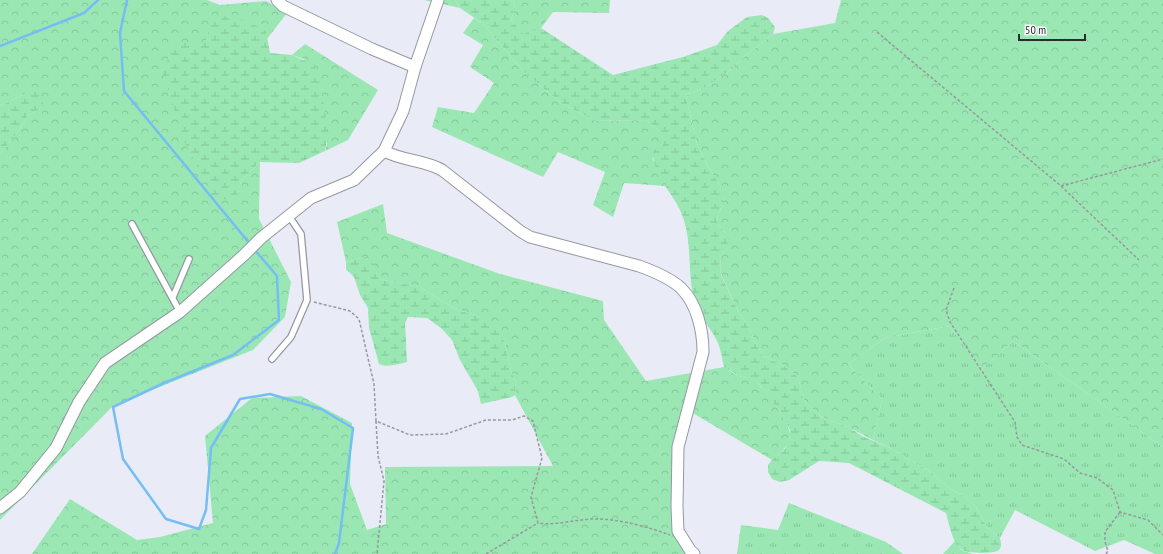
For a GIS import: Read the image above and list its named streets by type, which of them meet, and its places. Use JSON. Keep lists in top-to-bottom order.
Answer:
{
  "scale_bar": "50 m"
}
